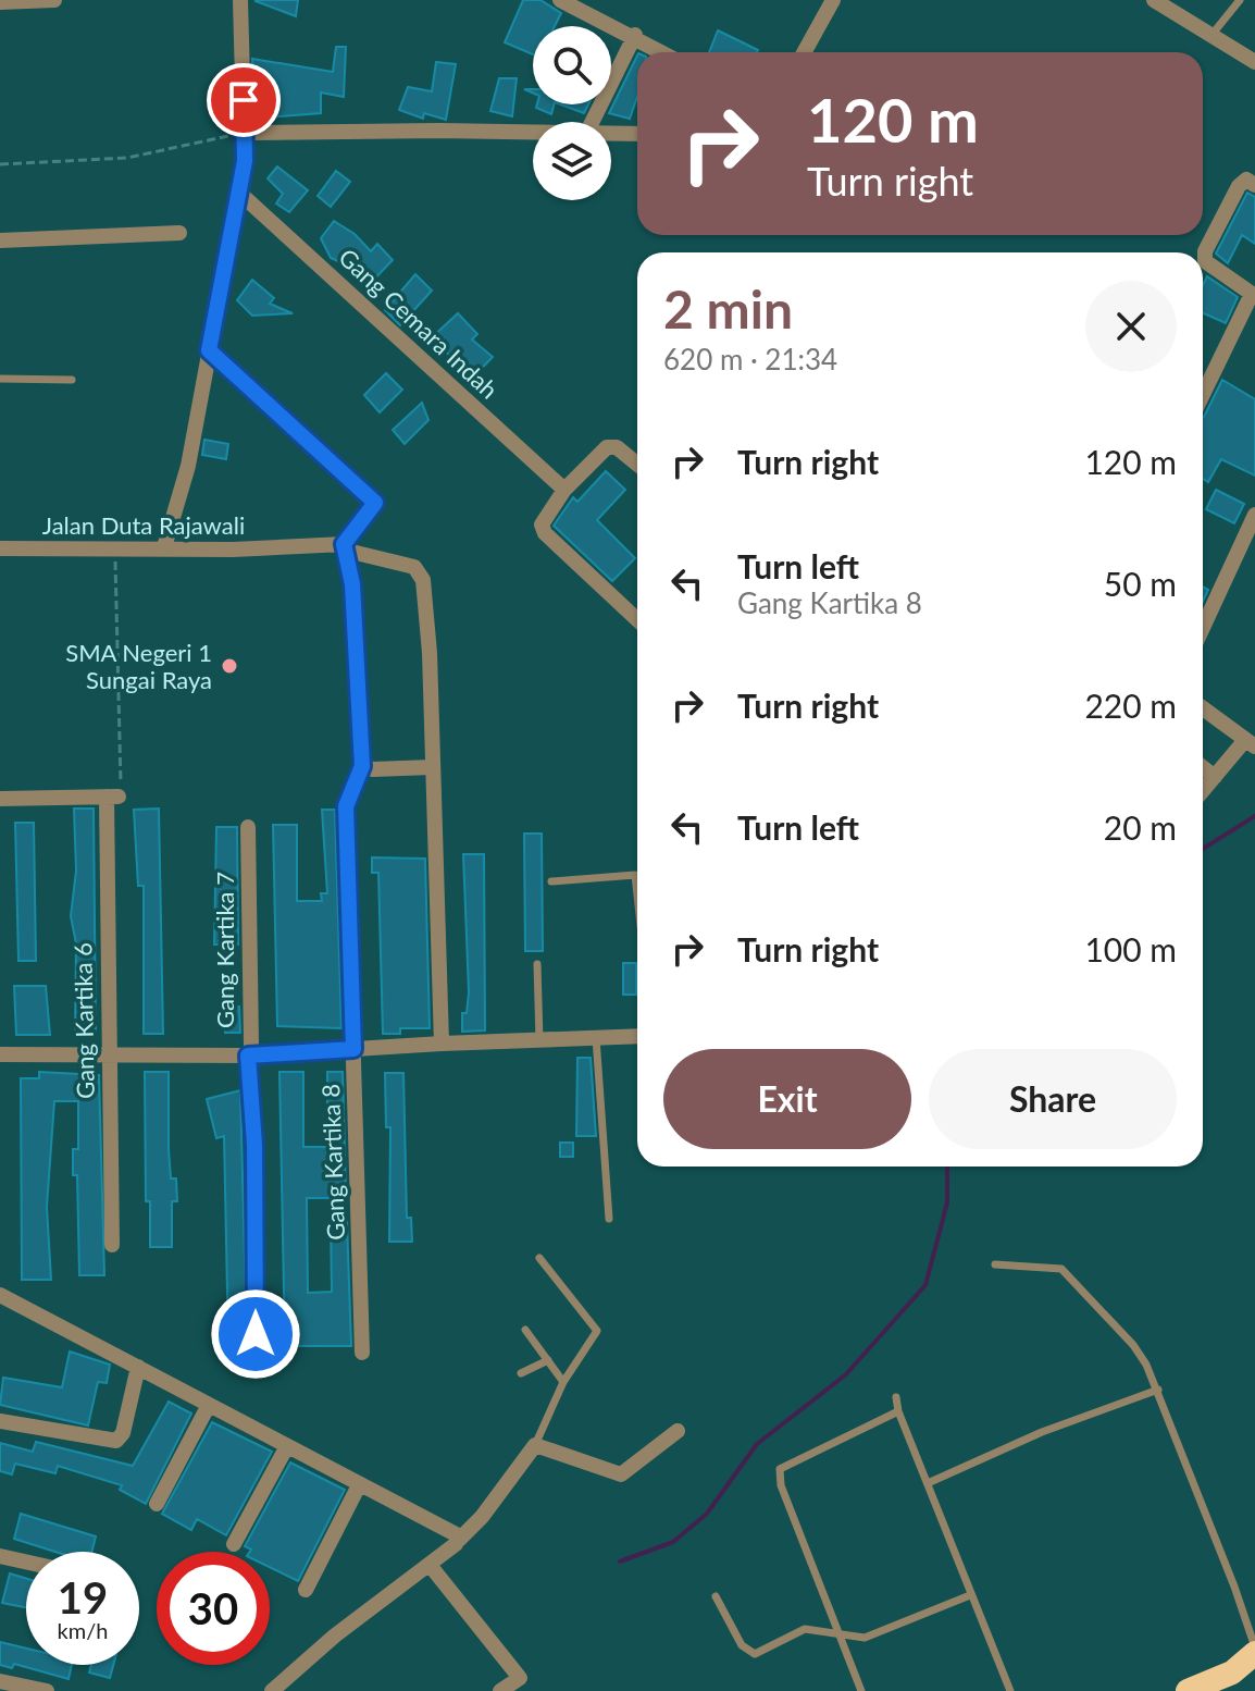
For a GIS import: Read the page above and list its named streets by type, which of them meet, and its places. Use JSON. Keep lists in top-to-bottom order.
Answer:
{
  "streets": {
    "street": [
      "Gang Cemara Indah",
      "Jalan Duta Rajawali",
      "Gang Kartika 7",
      "Gang Kartika 6",
      "Gang Kartika 8"
    ]
  },
  "crossings": [
    ["Jalan Duta Rajawali", "Gang Kartika 8"]
  ],
  "places": ["SMA Negeri 1 Sungai Raya"],
  "page": {
    "turn": ["120 m", "Turn right"],
    "heading": ["2 min", "620 m · 21:34"],
    "list": [
      {
        "name": "Turn right",
        "value": "120 m"
      },
      {
        "name": "Turn left",
        "note": "Gang Kartika 8",
        "value": "50 m"
      },
      {
        "name": "Turn right",
        "value": "220 m"
      },
      {
        "name": "Turn left",
        "value": "20 m"
      },
      {
        "name": "Turn right",
        "value": "100 m"
      }
    ],
    "buttons": ["Exit", "Share"],
    "speed": "19 km/h",
    "limit": "30"
  }
}
